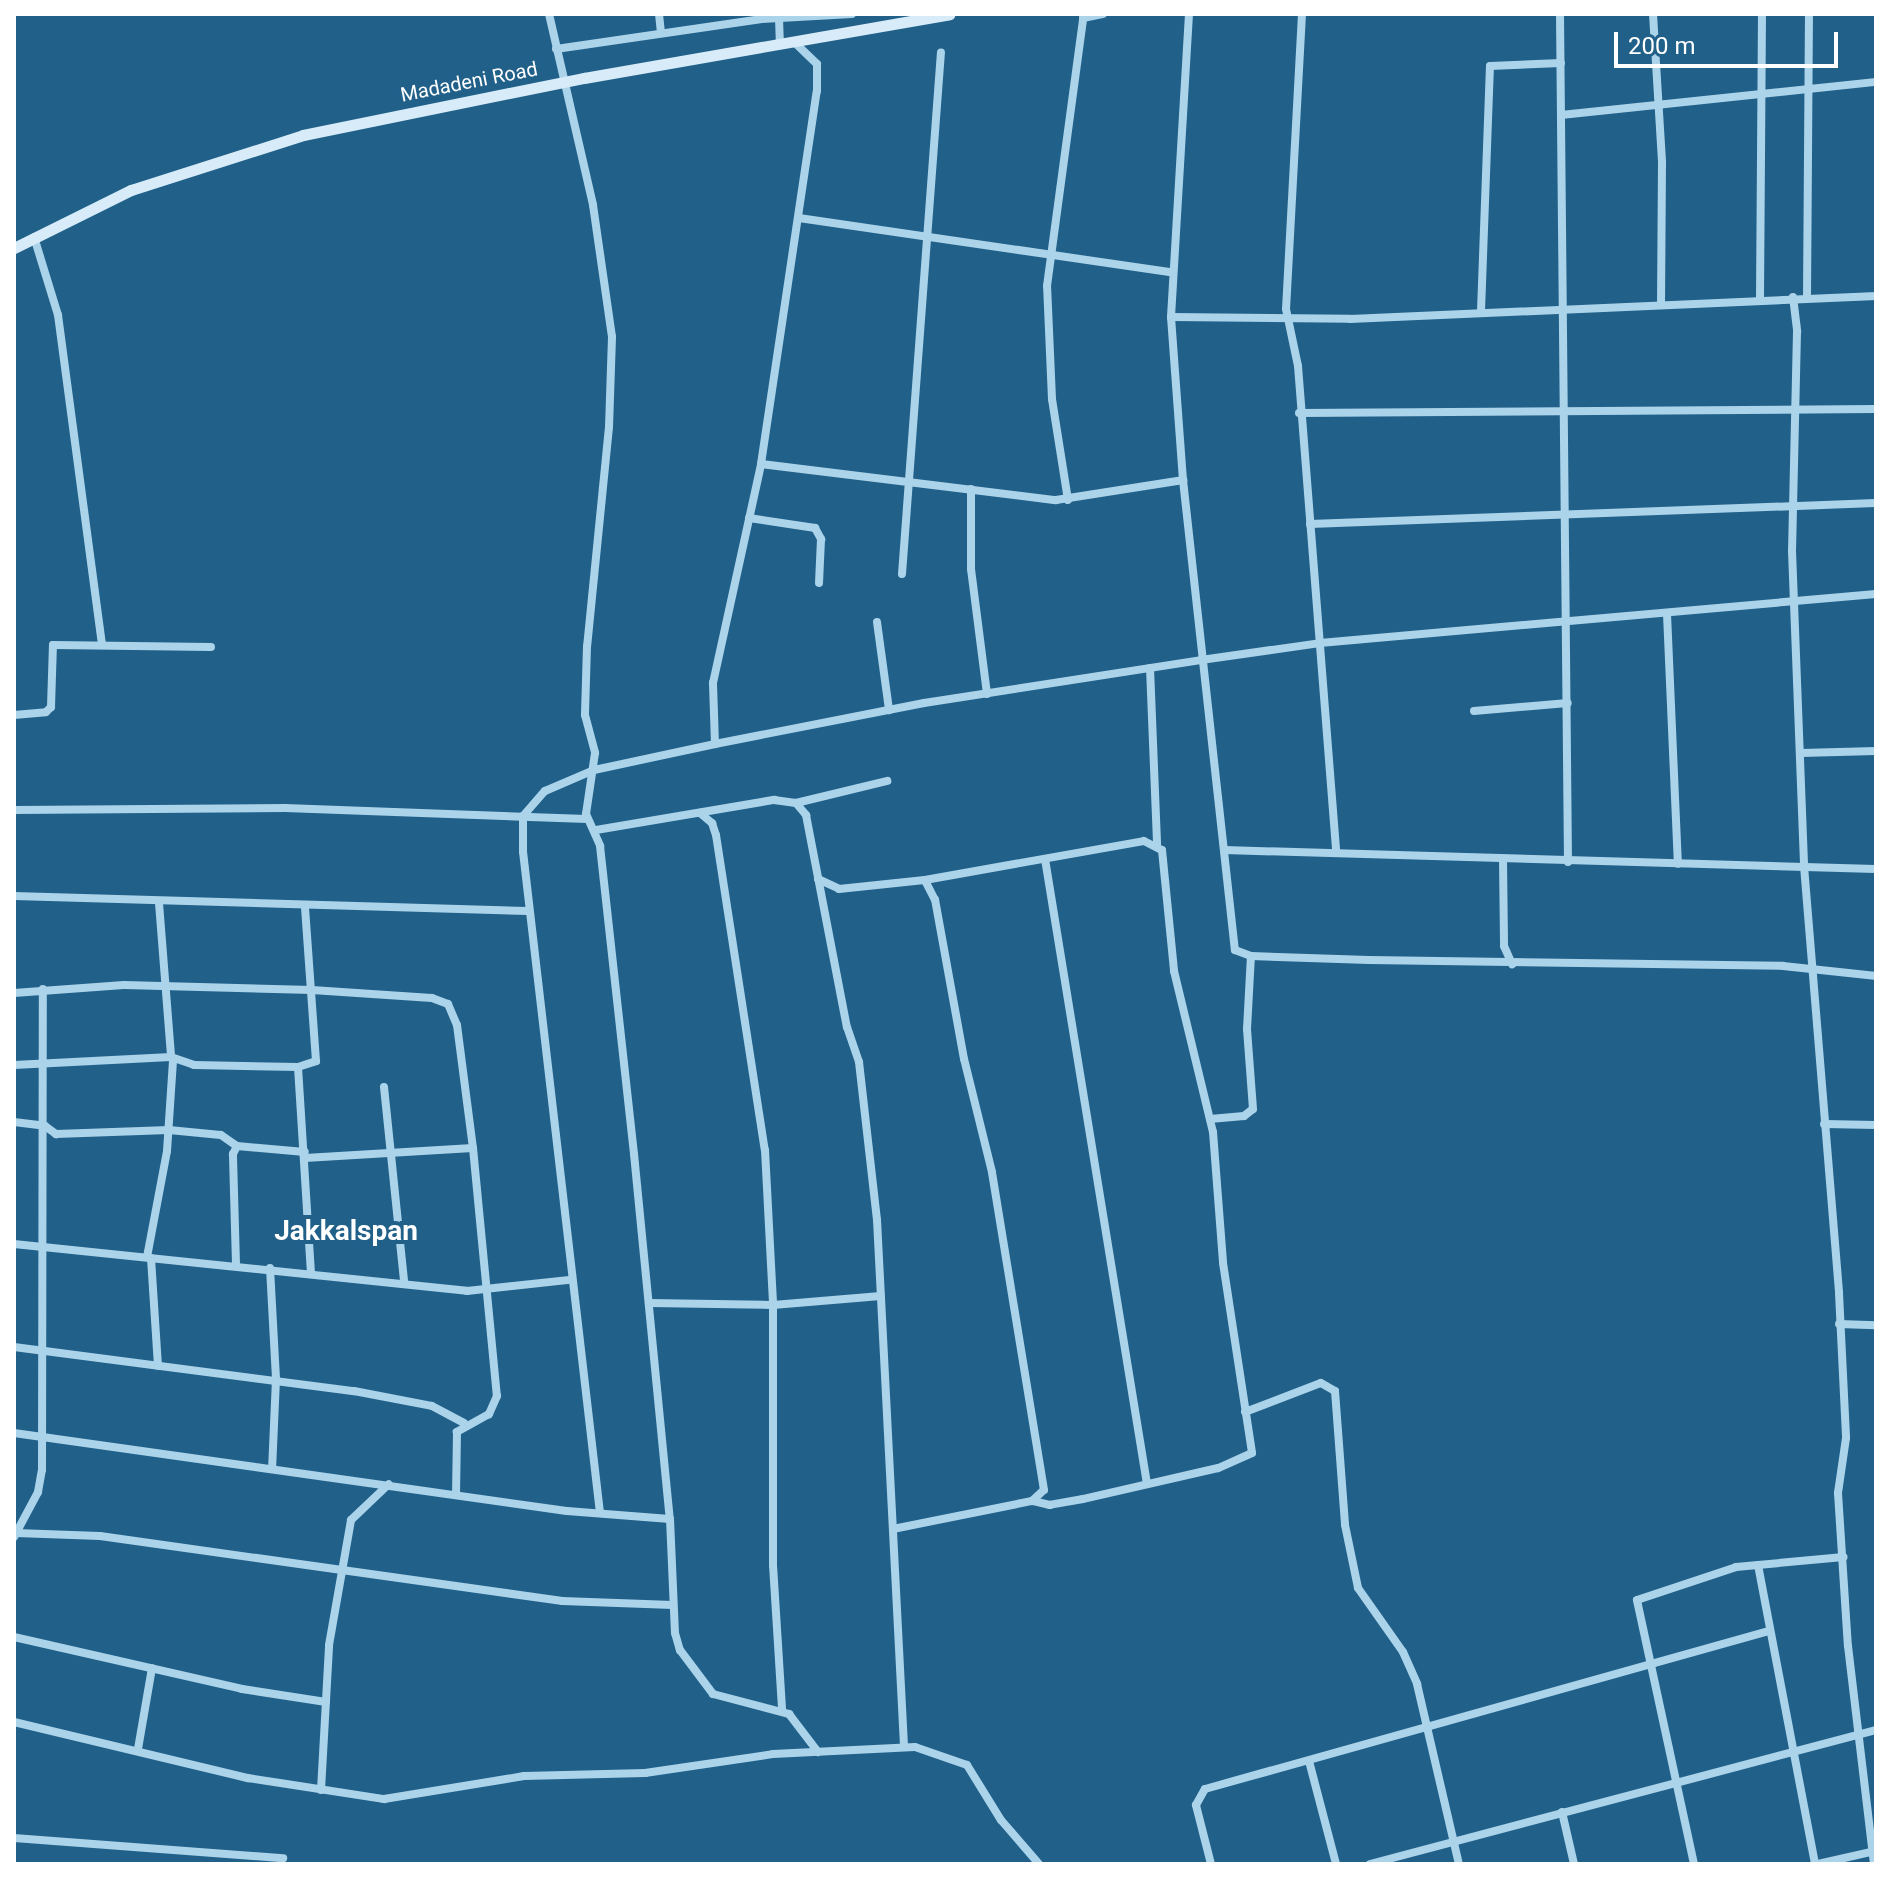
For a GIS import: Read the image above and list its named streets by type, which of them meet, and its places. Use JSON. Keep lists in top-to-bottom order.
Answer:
{
  "streets": {
    "street": ["Madadeni Road"]
  },
  "districts": ["Jakkalspan"],
  "scale_bar": "200 m"
}
